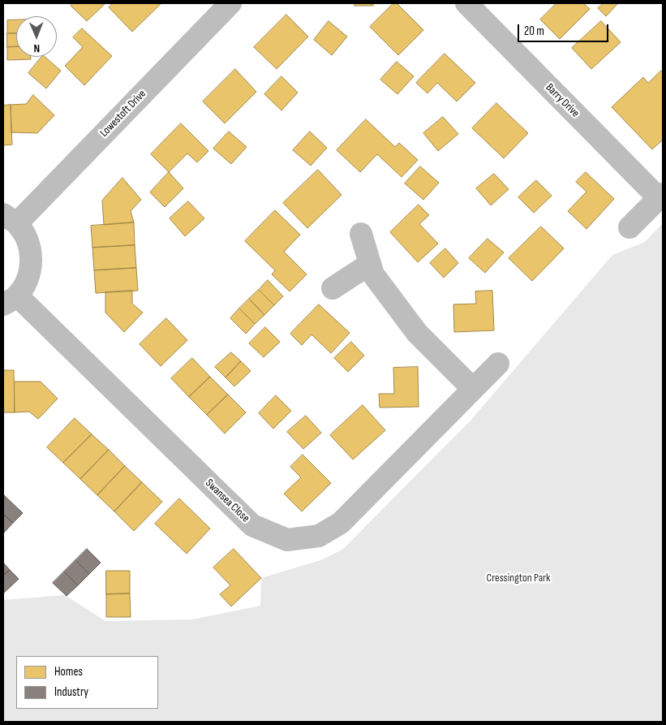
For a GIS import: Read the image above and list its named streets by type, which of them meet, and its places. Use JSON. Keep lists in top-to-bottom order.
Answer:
{
  "streets": {
    "street": ["Barry Drive", "Lowestoft Drive", "Swansea Close"]
  },
  "parks": ["Cressington Park"],
  "legend": ["Homes", "Industry"],
  "scale_bar": "20 m",
  "north": "bottom"
}
